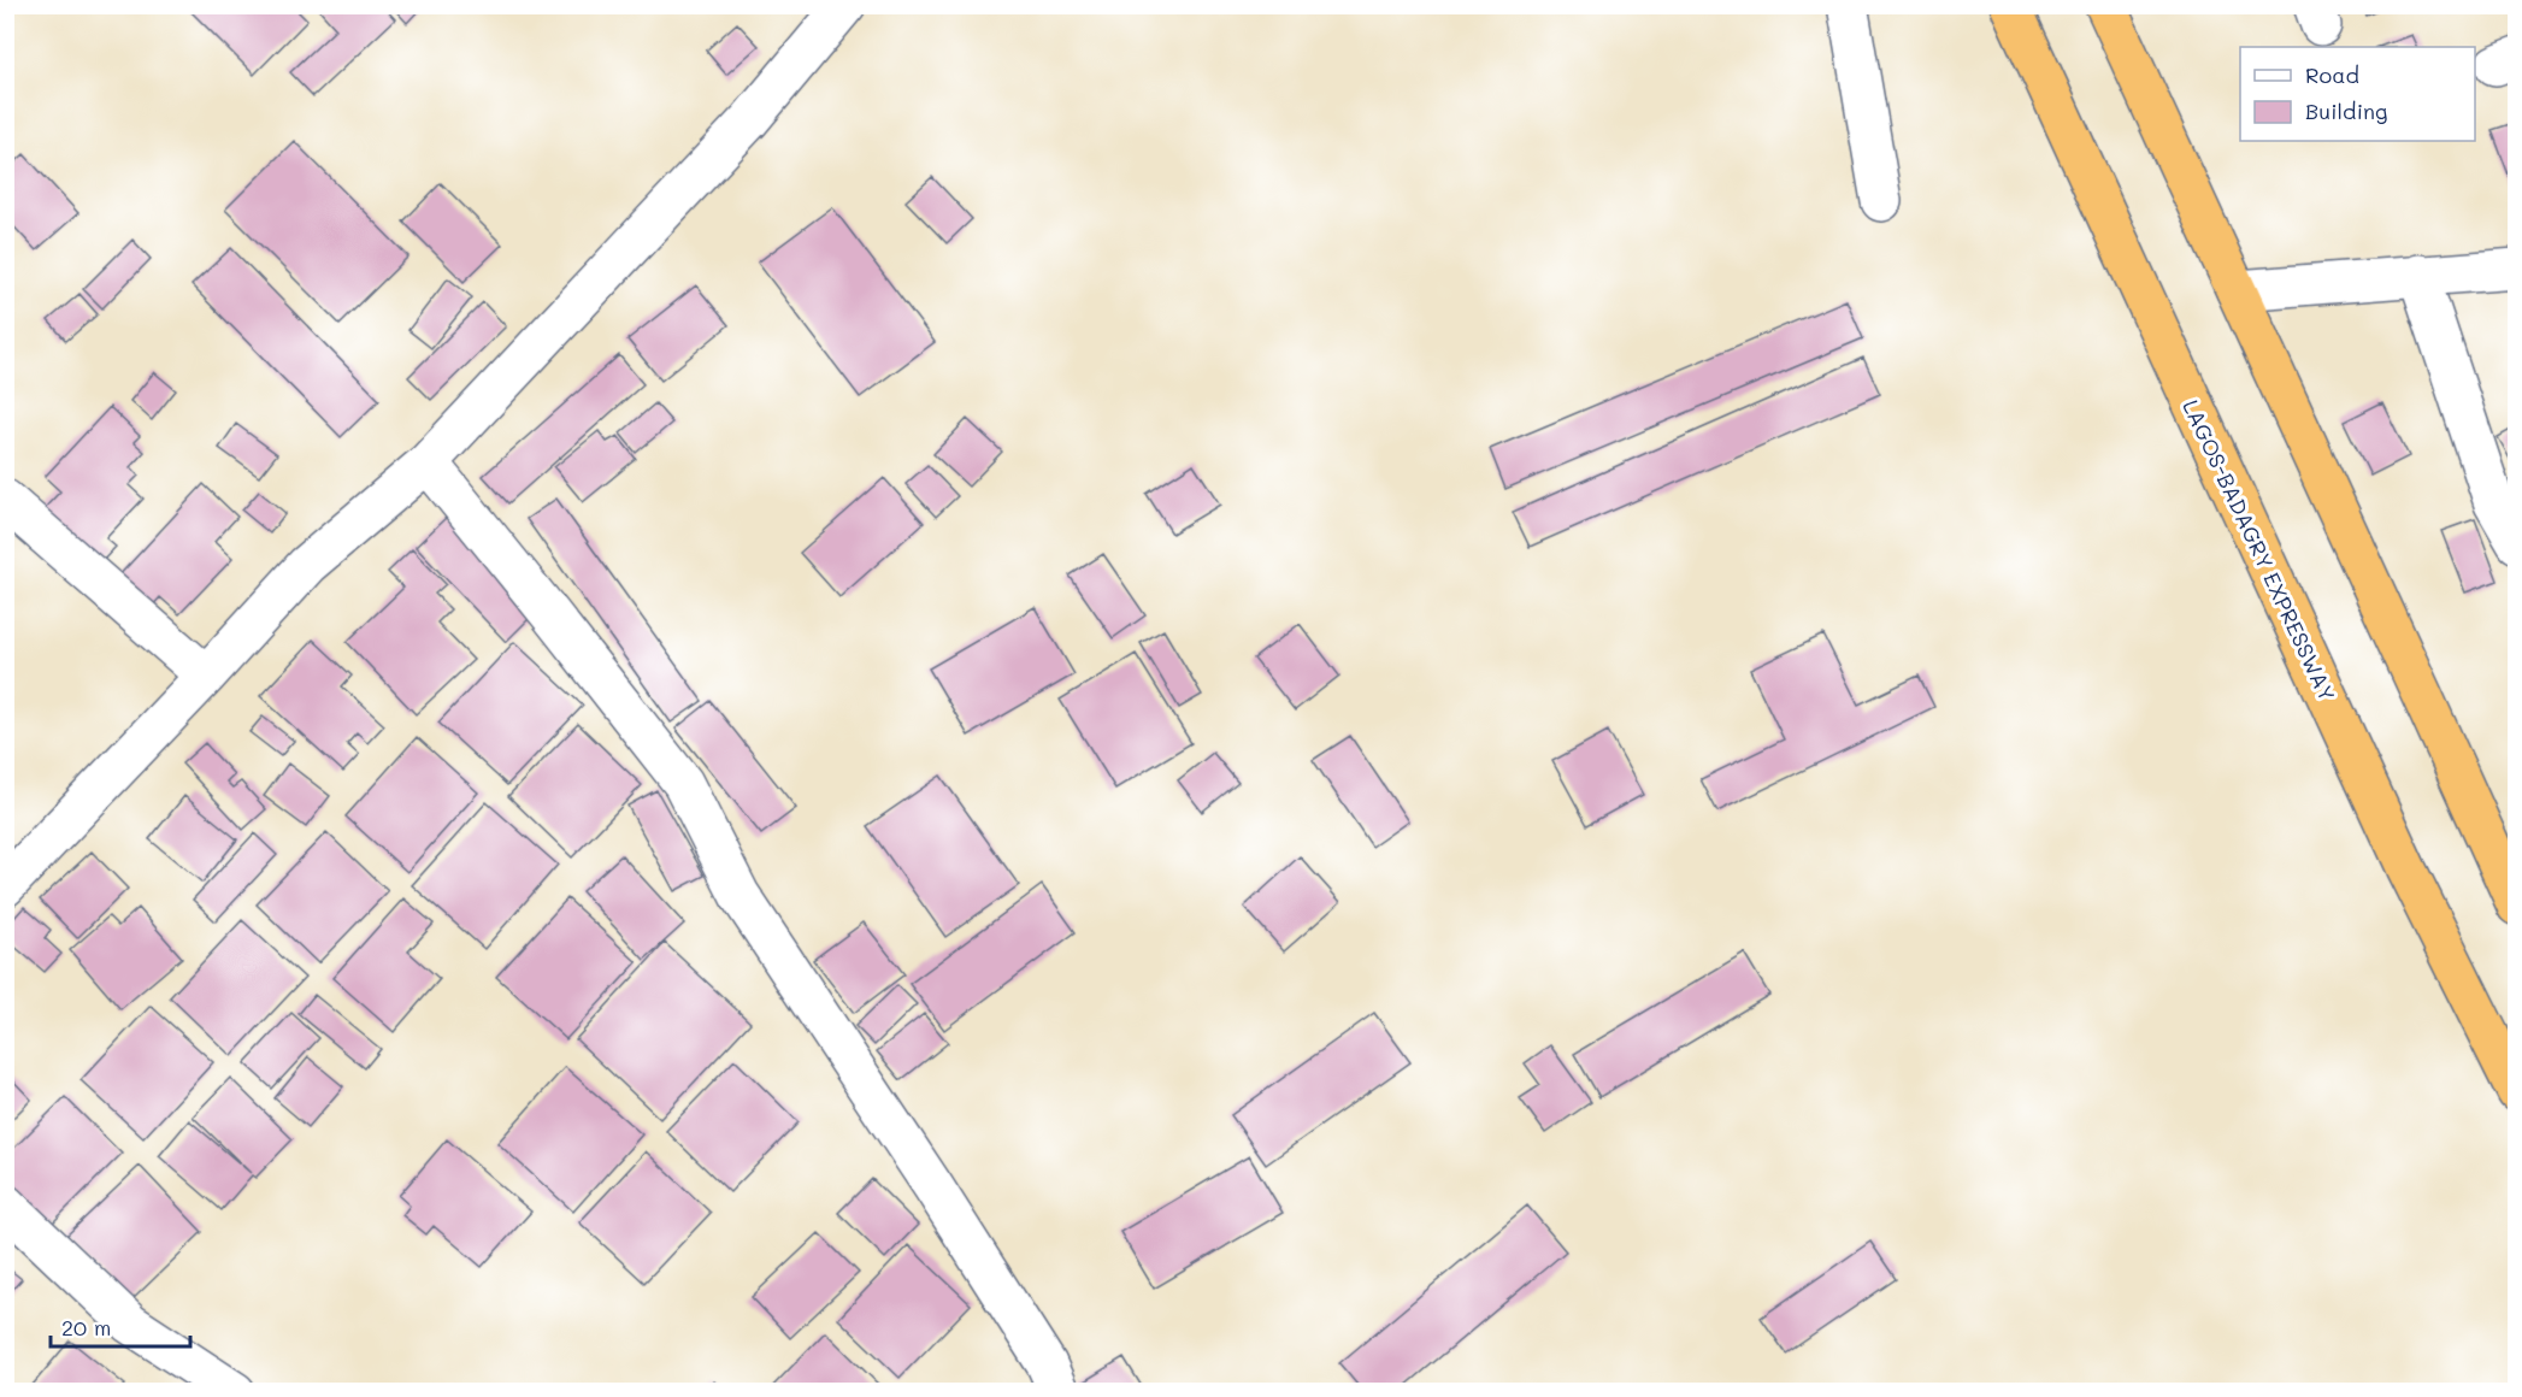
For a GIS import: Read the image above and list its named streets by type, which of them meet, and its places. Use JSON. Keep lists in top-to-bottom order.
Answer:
{
  "streets": {
    "highway": ["LAGOS-BADAGRY EXPRESSWAY"]
  },
  "legend": ["Road", "Building"],
  "scale_bar": "20 m"
}
